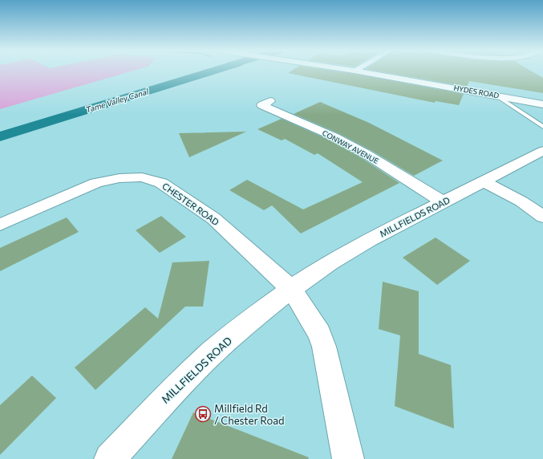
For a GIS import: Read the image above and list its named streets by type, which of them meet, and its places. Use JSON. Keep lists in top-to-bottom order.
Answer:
{
  "streets": {
    "street": [
      "HYDES ROAD",
      "CONWAY AVENUE",
      "CHESTER ROAD",
      "MILLFIELDS ROAD"
    ]
  },
  "crossings": [
    ["CONWAY AVENUE", "MILLFIELDS ROAD"],
    ["CHESTER ROAD", "MILLFIELDS ROAD"]
  ],
  "water": ["Tame Valley Canal"],
  "places": {
    "bus stop": ["Millfield Rd / Chester Road"]
  }
}
